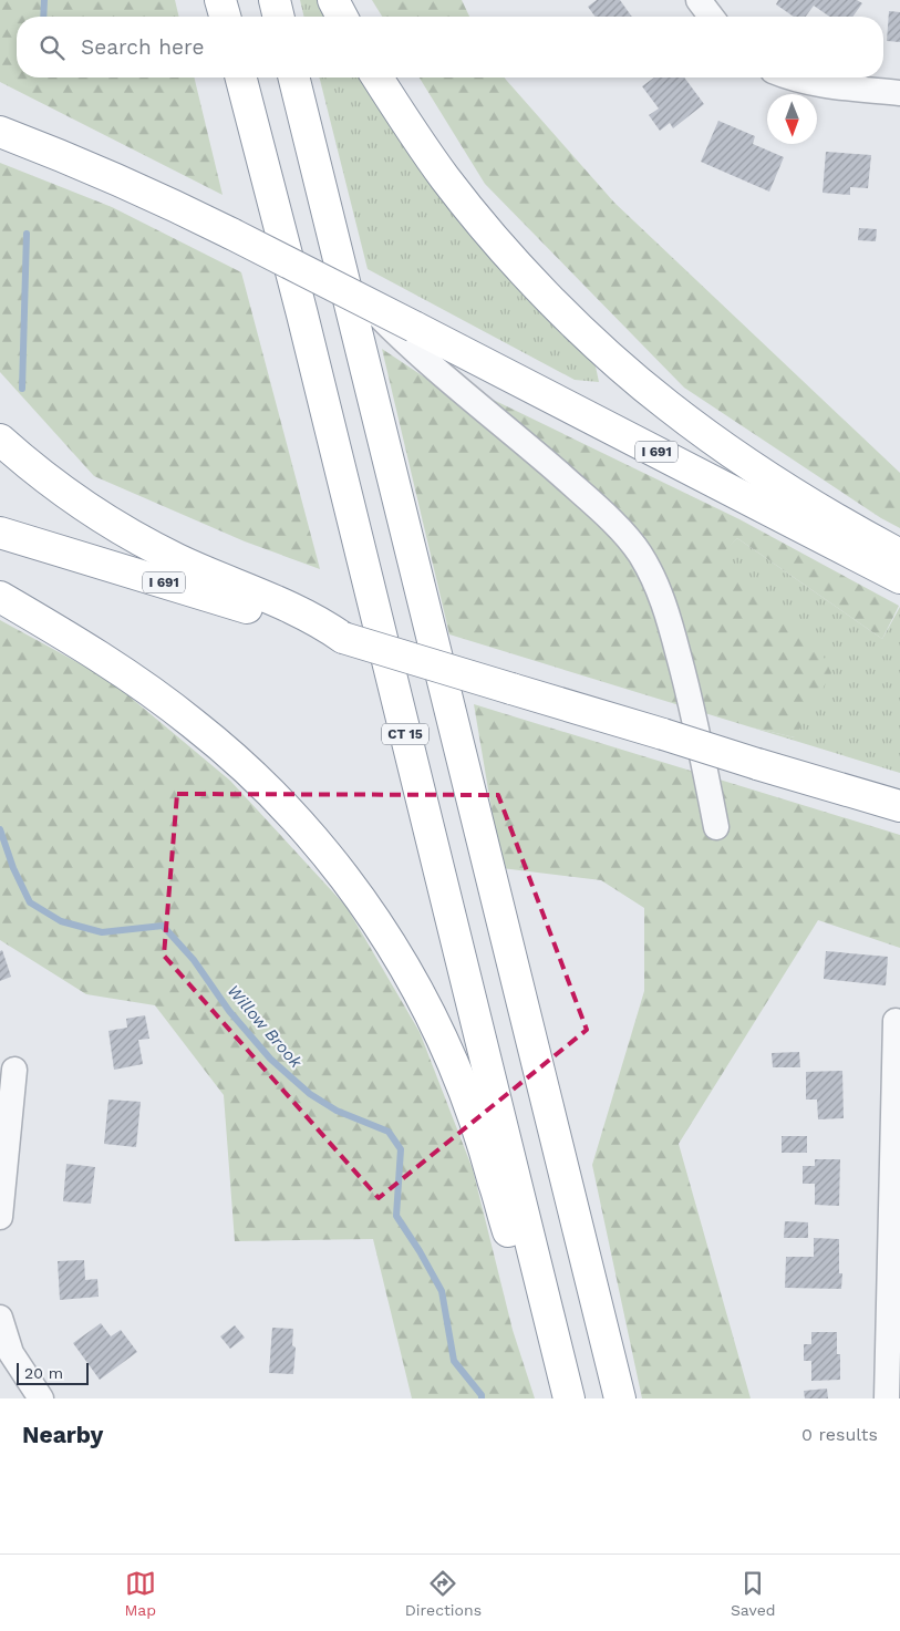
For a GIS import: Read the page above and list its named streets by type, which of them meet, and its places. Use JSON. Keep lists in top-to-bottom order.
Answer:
{
  "streets": {
    "highway": ["I 691", "CT 15"]
  },
  "water": ["Willow Brook"],
  "scale_bar": "20 m",
  "north": "bottom",
  "page": {
    "search": "Search here",
    "scale": "20 m",
    "heading": ["Nearby", "0 results"],
    "nav": ["Map", "Directions", "Saved"]
  }
}
